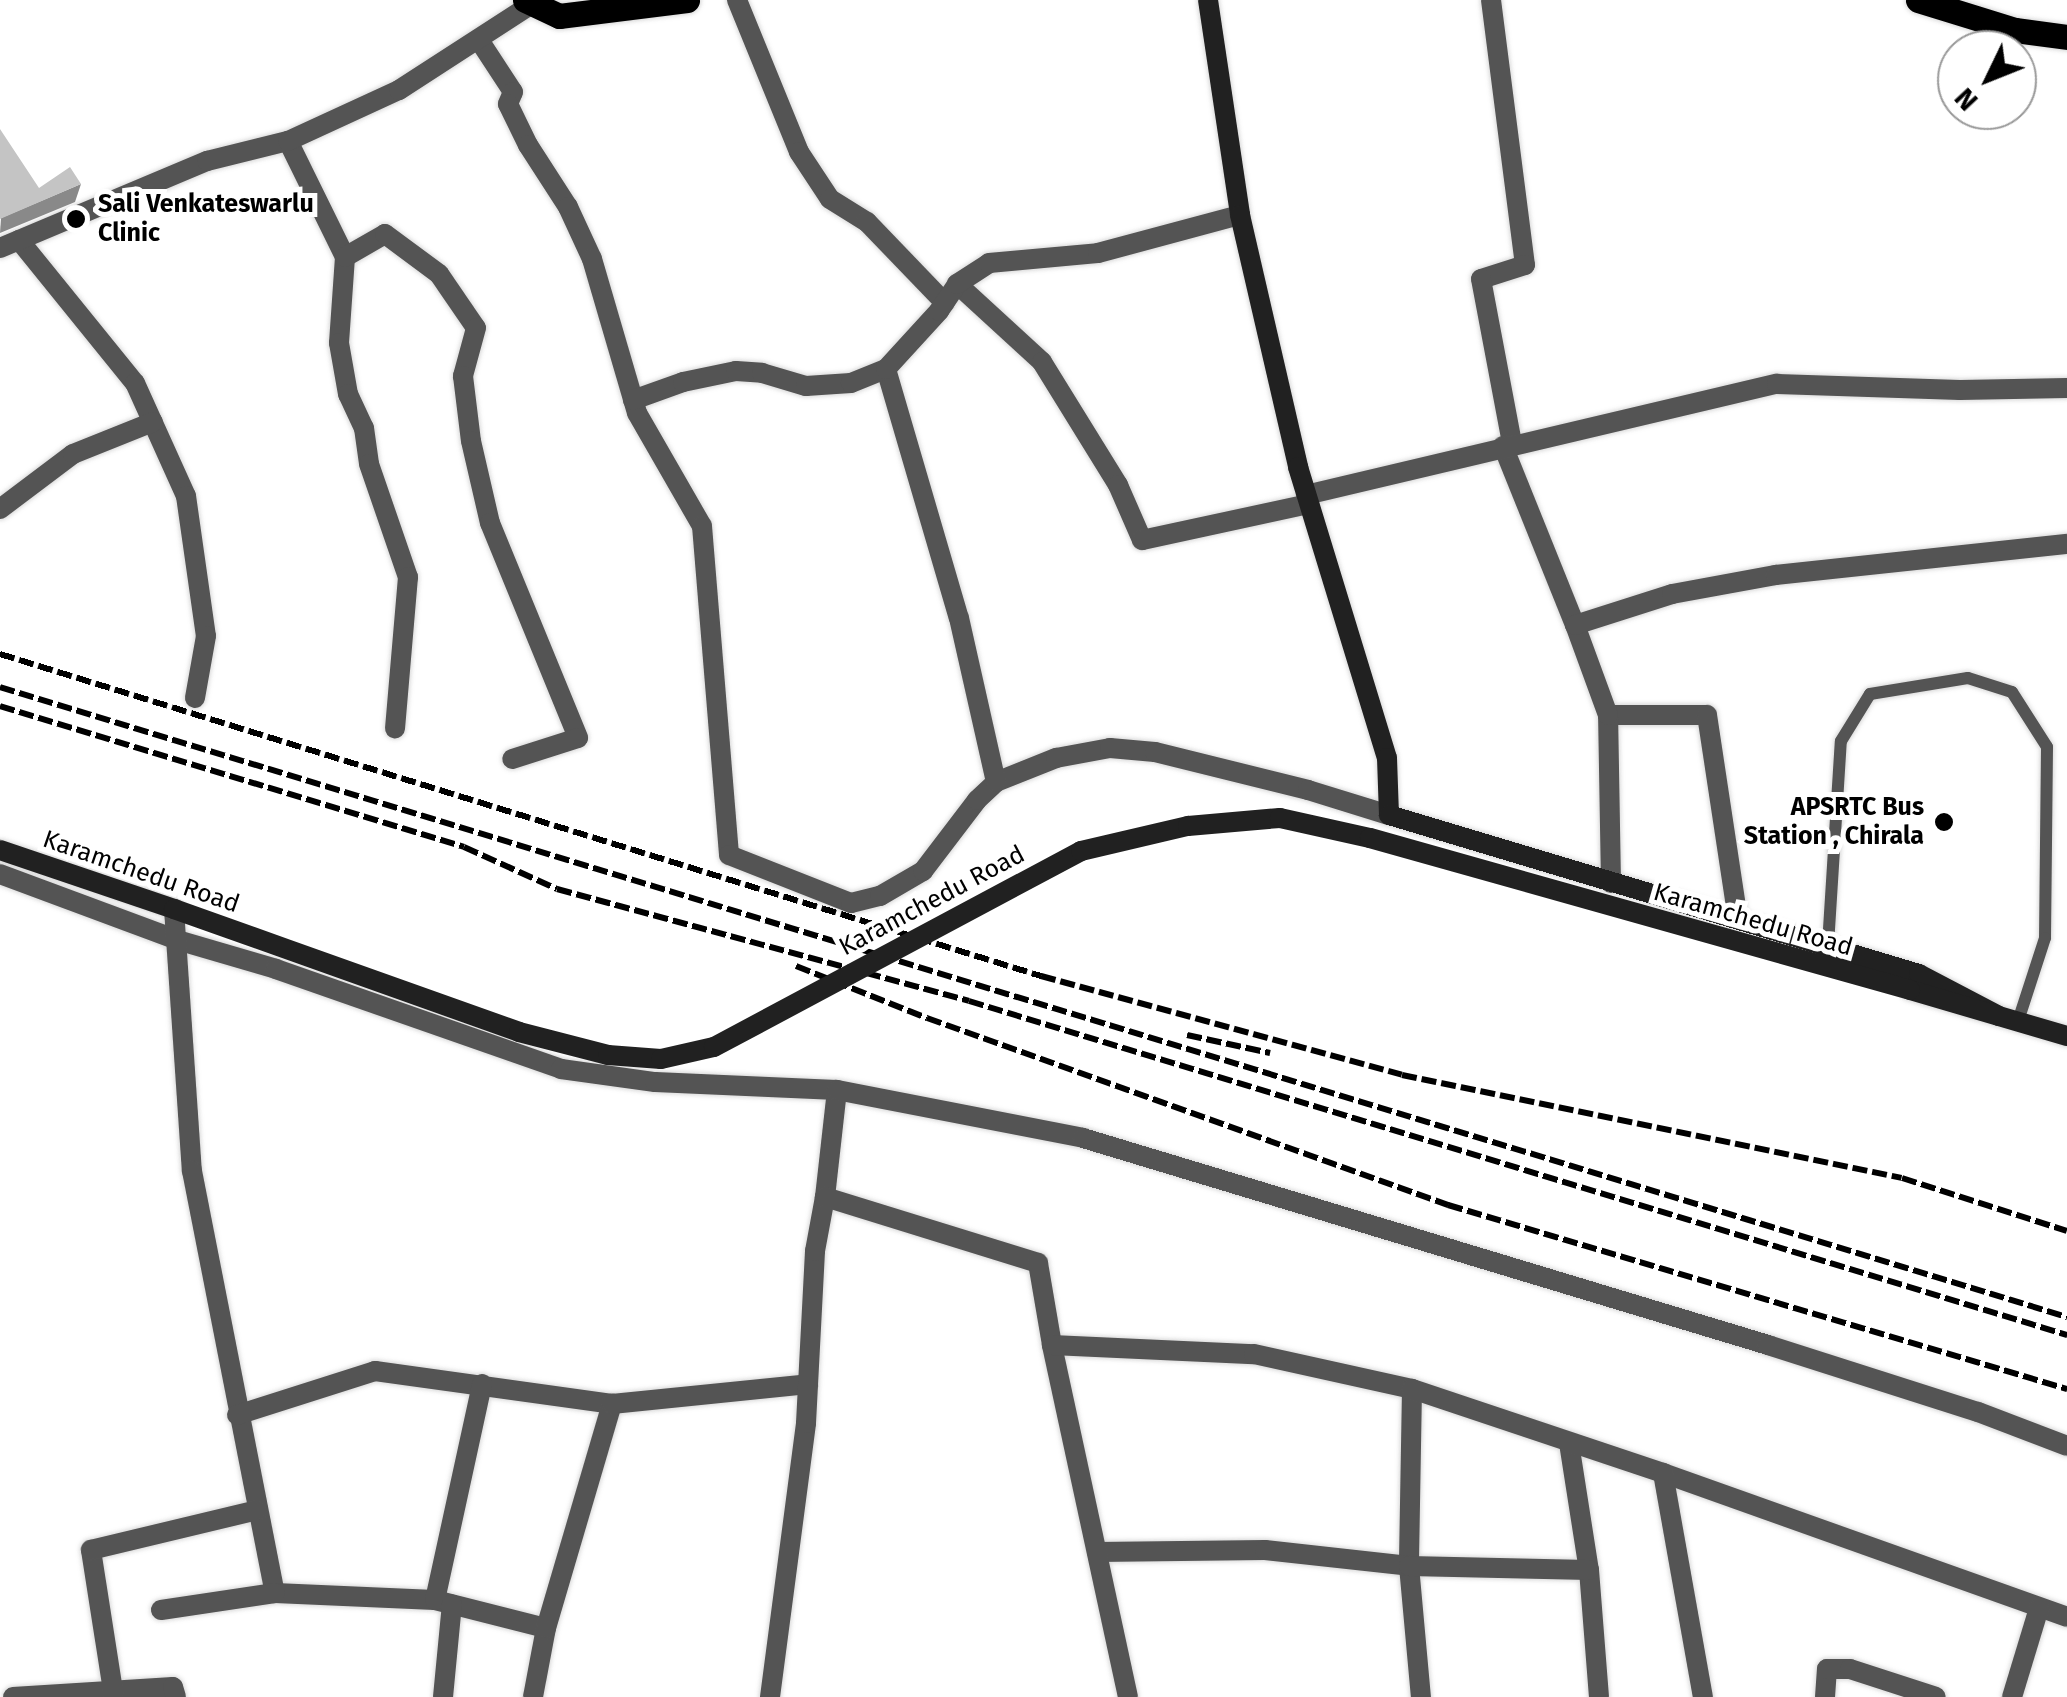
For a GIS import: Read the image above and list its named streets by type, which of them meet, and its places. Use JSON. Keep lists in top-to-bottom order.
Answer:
{
  "streets": {
    "street": ["Karamchedu Road"]
  },
  "places": ["Sali Venkateswarlu Clinic", "APSRTC Bus Station , Chirala"],
  "north": "bottom left"
}
